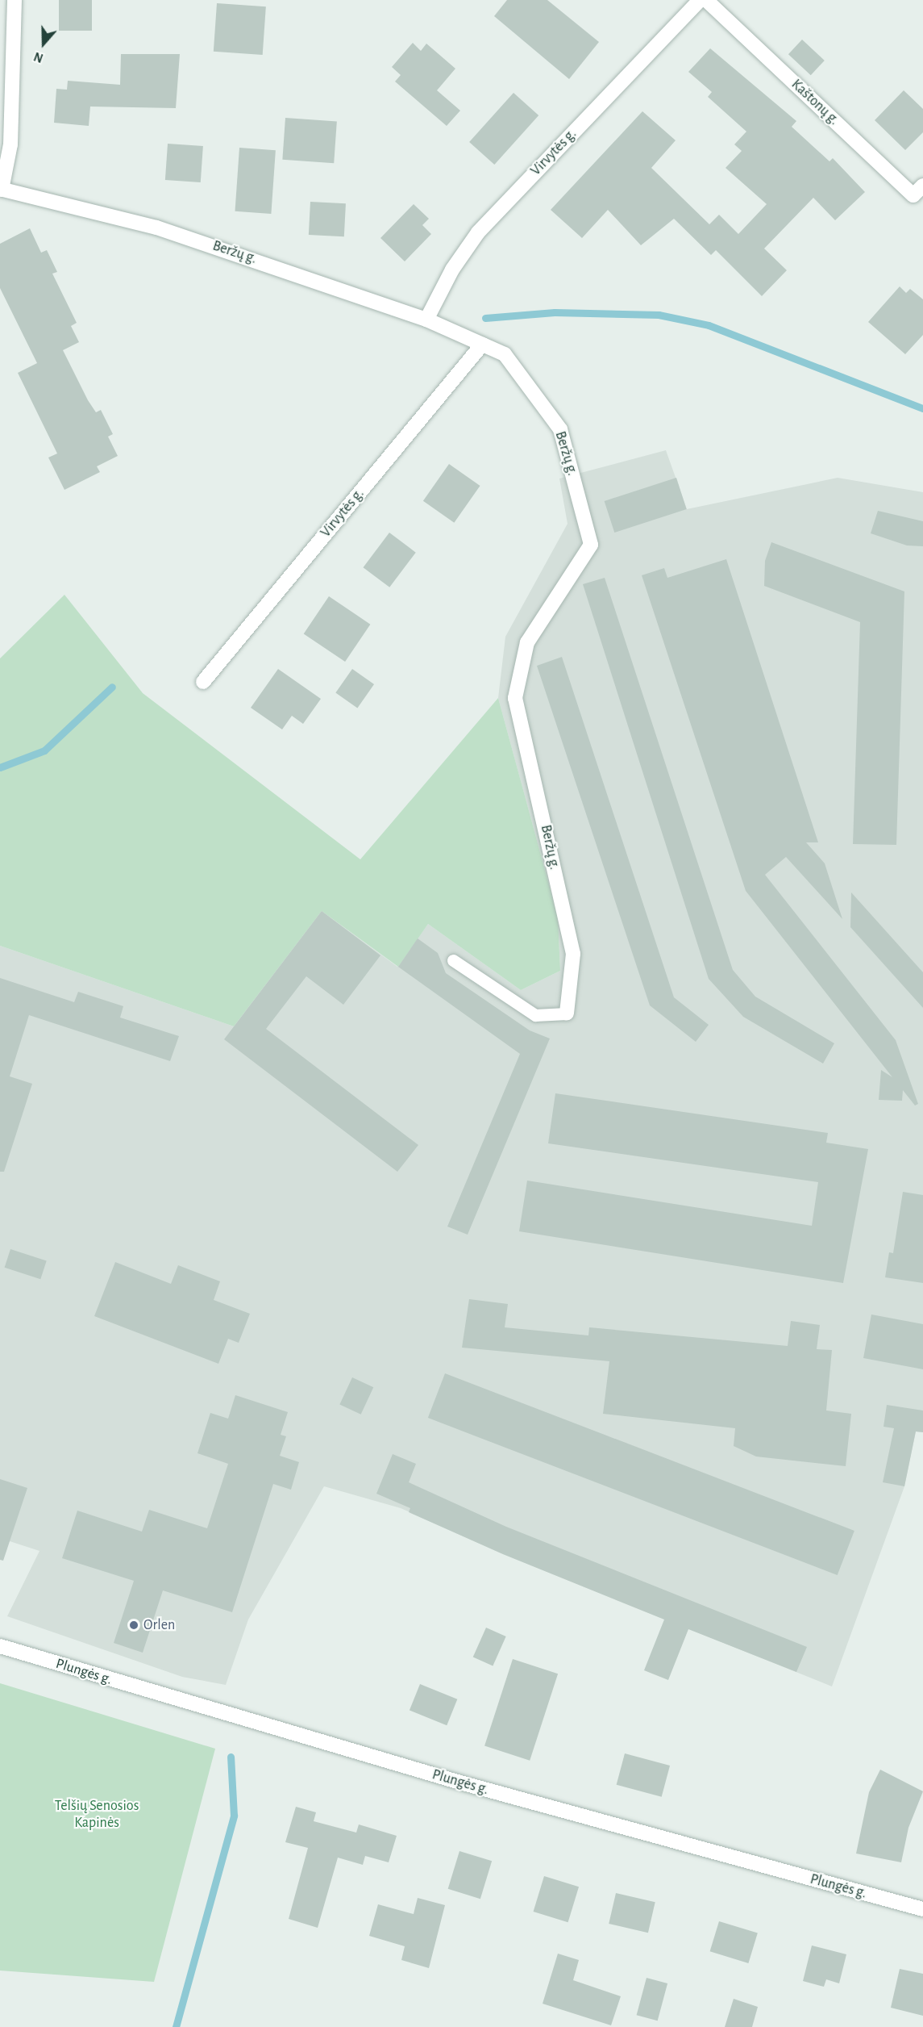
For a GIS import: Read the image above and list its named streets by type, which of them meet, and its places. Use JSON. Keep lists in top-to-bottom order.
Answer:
{
  "streets": {
    "street": [
      "Kaštonų g.",
      "Virvytės g.",
      "Beržų g.",
      "Plungės g."
    ]
  },
  "crossings": [
    ["Virvytės g.", "Beržų g."]
  ],
  "parks": ["Telšių Senosios Kapinės"],
  "places": ["Orlen"],
  "north": "bottom"
}
